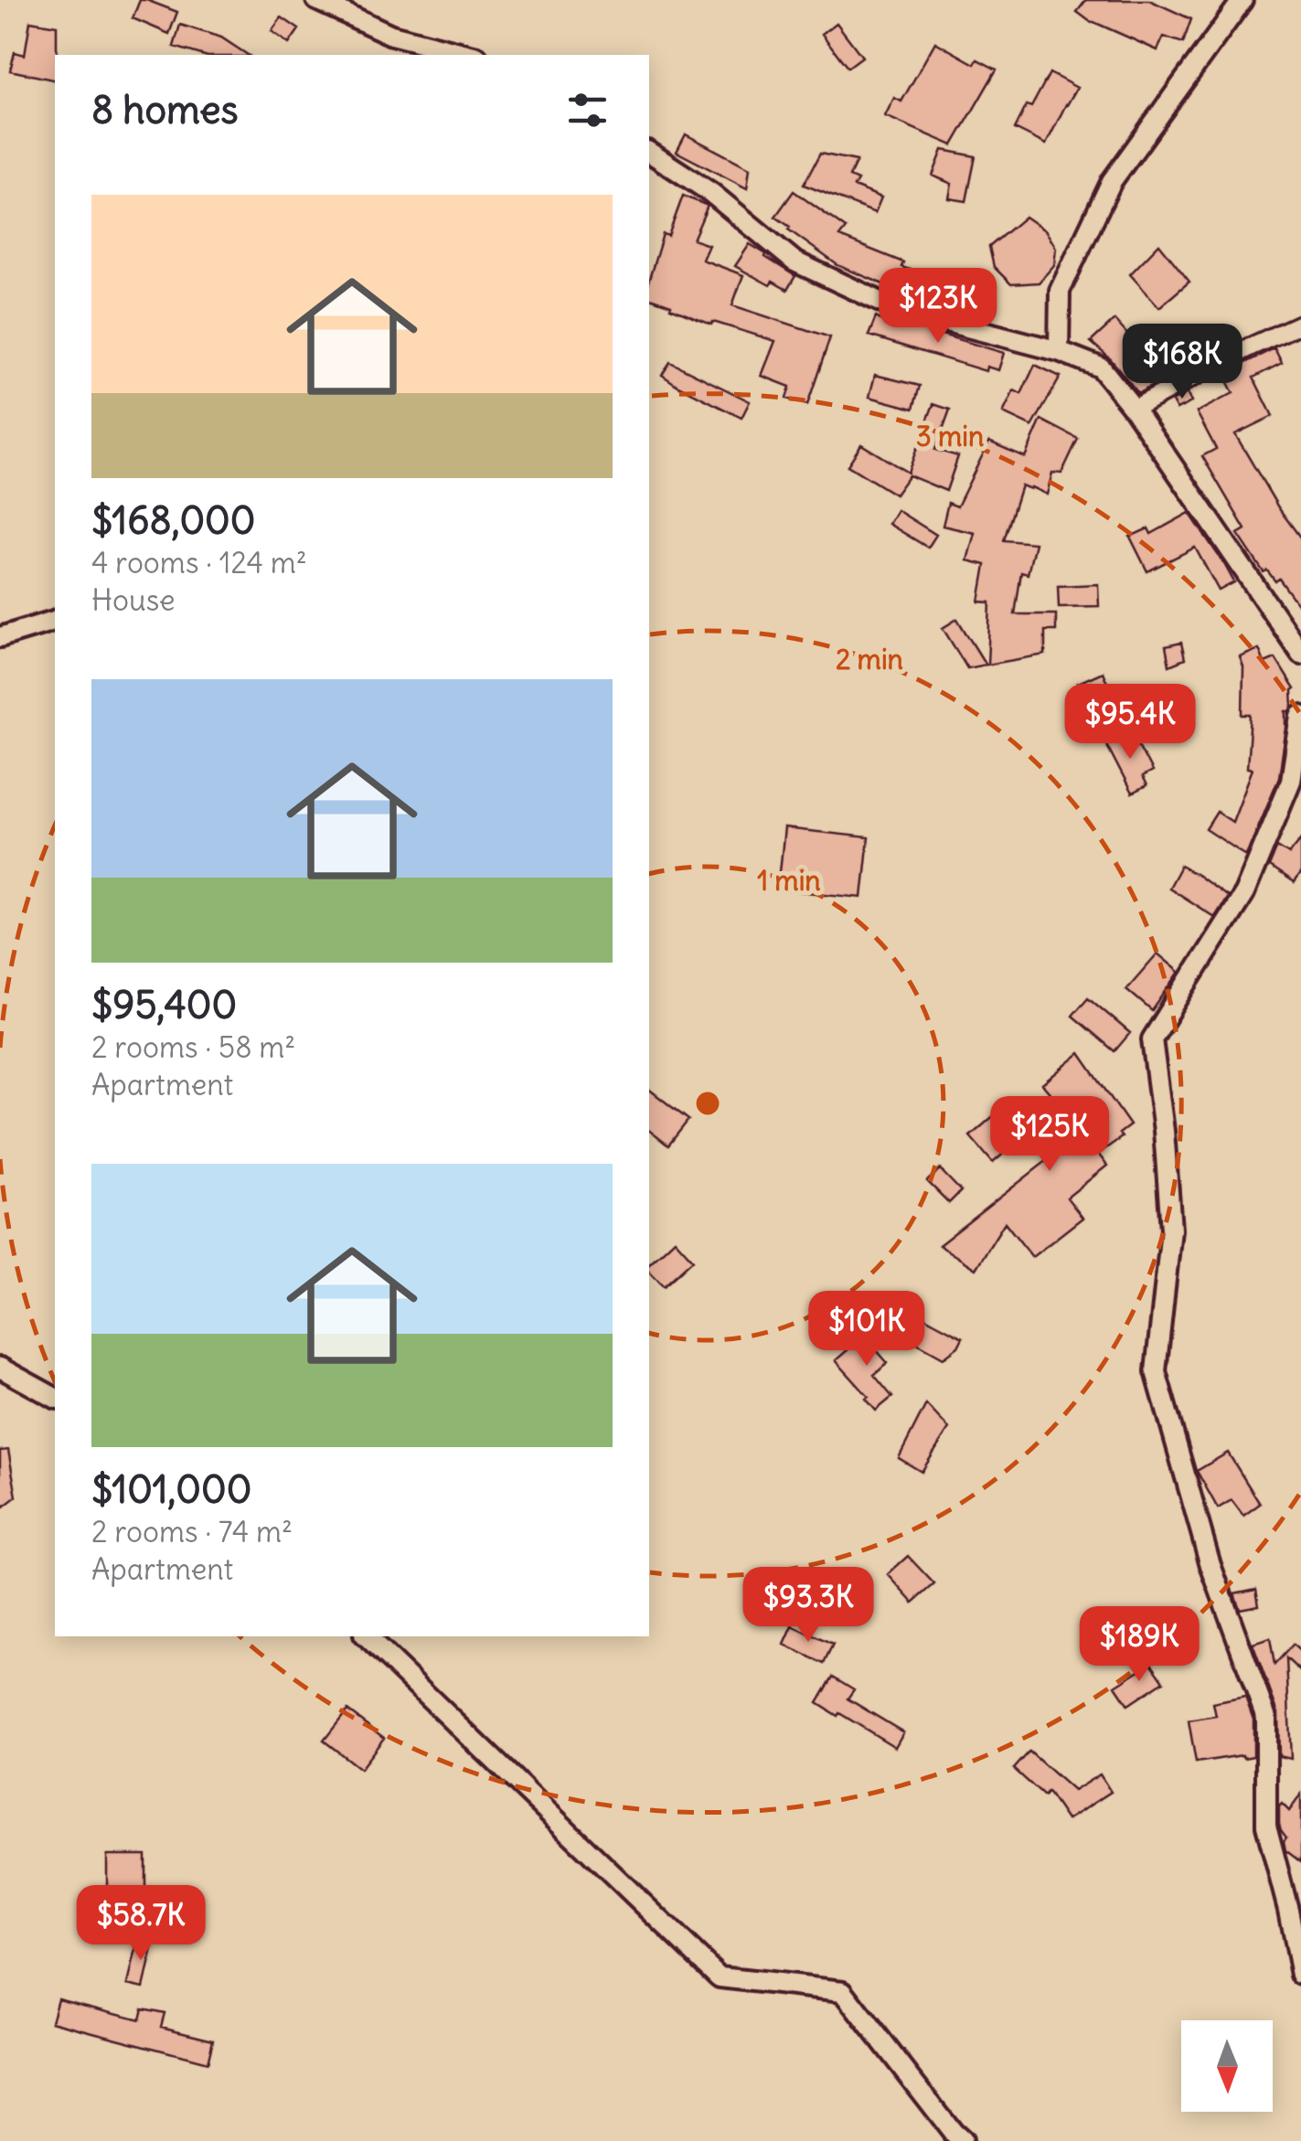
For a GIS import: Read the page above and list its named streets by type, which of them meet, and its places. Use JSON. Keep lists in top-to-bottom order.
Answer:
{
  "north": "bottom",
  "page": {
    "heading": "8 homes",
    "list": [
      {
        "name": "$168,000",
        "note": "4 rooms · 124 m² · House"
      },
      {
        "name": "$95,400",
        "note": "2 rooms · 58 m² · Apartment"
      },
      {
        "name": "$101,000",
        "note": "2 rooms · 74 m² · Apartment"
      }
    ],
    "price": [
      "$123K",
      "$168K",
      "$95.4K",
      "$125K",
      "$101K",
      "$93.3K",
      "$189K",
      "$58.7K"
    ]
  },
  "rings": ["3 min", "2 min", "1 min"]
}
